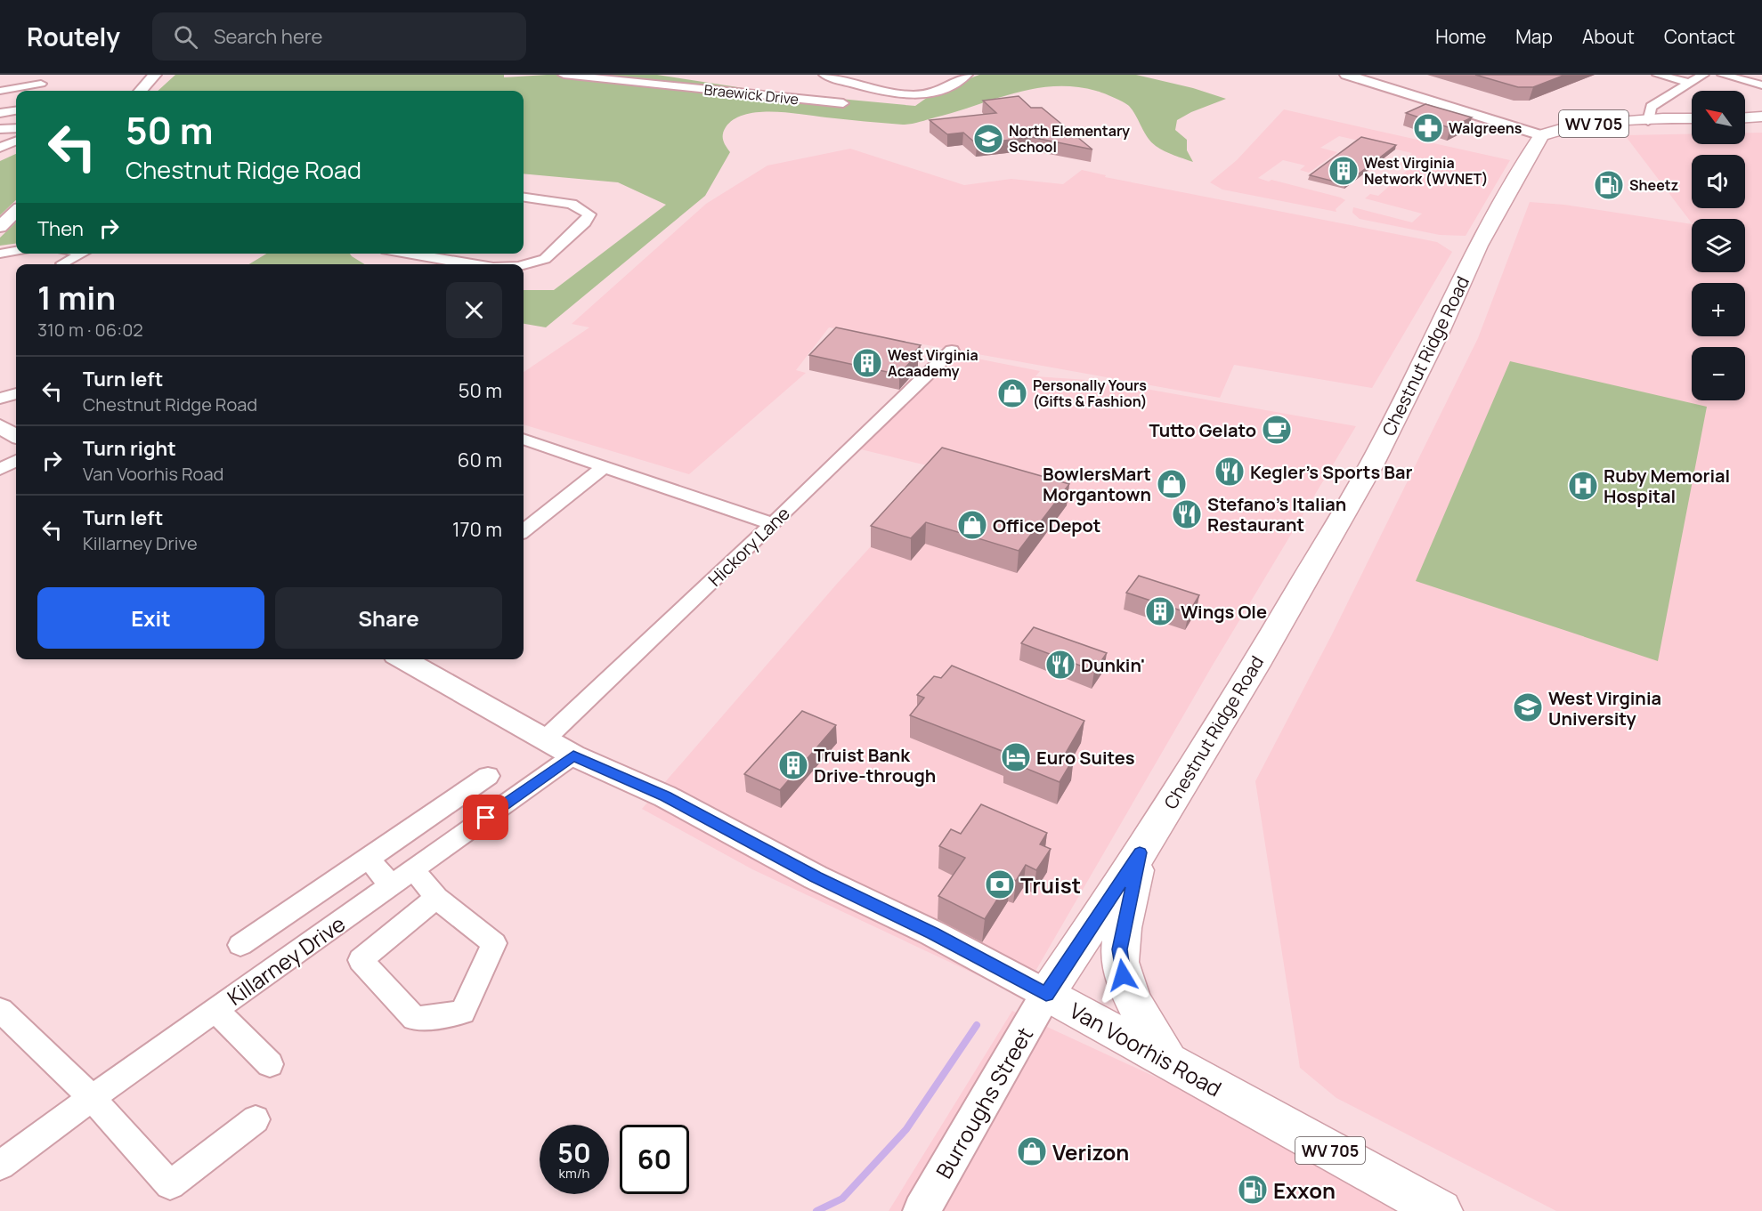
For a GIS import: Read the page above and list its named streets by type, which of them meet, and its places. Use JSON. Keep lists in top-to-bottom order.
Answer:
{
  "streets": {
    "main road": ["WV 705", "Chestnut Ridge Road", "Van Voorhis Road"],
    "street": [
      "Braewick Drive",
      "Hickory Lane",
      "Killarney Drive",
      "Burroughs Street"
    ]
  },
  "crossings": [
    ["WV 705", "Chestnut Ridge Road"],
    ["Chestnut Ridge Road", "Van Voorhis Road"],
    ["Chestnut Ridge Road", "Burroughs Street"],
    ["Hickory Lane", "Van Voorhis Road"],
    ["Killarney Drive", "Van Voorhis Road"],
    ["Van Voorhis Road", "Burroughs Street"]
  ],
  "places": {
    "pharmacy": ["Walgreens"],
    "school or university": ["North Elementary School", "West Virginia University"],
    "building": [
      "West Virginia Network (WVNET)",
      "West Virginia Acaademy",
      "Wings Ole",
      "Truist Bank Drive-through"
    ],
    "fuel station": ["Sheetz", "Exxon"],
    "shop": [
      "Personally Yours (Gifts & Fashion)",
      "BowlersMart Morgantown",
      "Office Depot",
      "Verizon"
    ],
    "cafe": ["Tutto Gelato"],
    "restaurant": ["Kegler's Sports Bar", "Stefano's Italian Restaurant", "Dunkin'"],
    "hospital": ["Ruby Memorial Hospital"],
    "hotel": ["Euro Suites"],
    "bank": ["Truist"]
  },
  "north": "top left",
  "page": {
    "header": "Routely",
    "search": "Search here",
    "nav": [
      "Home",
      "Map",
      "About",
      "Contact"
    ],
    "map_buttons": ["+", "−"],
    "turn": ["50 m", "Chestnut Ridge Road"],
    "then": "Then",
    "heading": ["1 min", "310 m · 06:02"],
    "list": [
      {
        "name": "Turn left",
        "note": "Chestnut Ridge Road",
        "value": "50 m"
      },
      {
        "name": "Turn right",
        "note": "Van Voorhis Road",
        "value": "60 m"
      },
      {
        "name": "Turn left",
        "note": "Killarney Drive",
        "value": "170 m"
      }
    ],
    "buttons": ["Exit", "Share"],
    "speed": "50 km/h",
    "limit": "60"
  }
}
